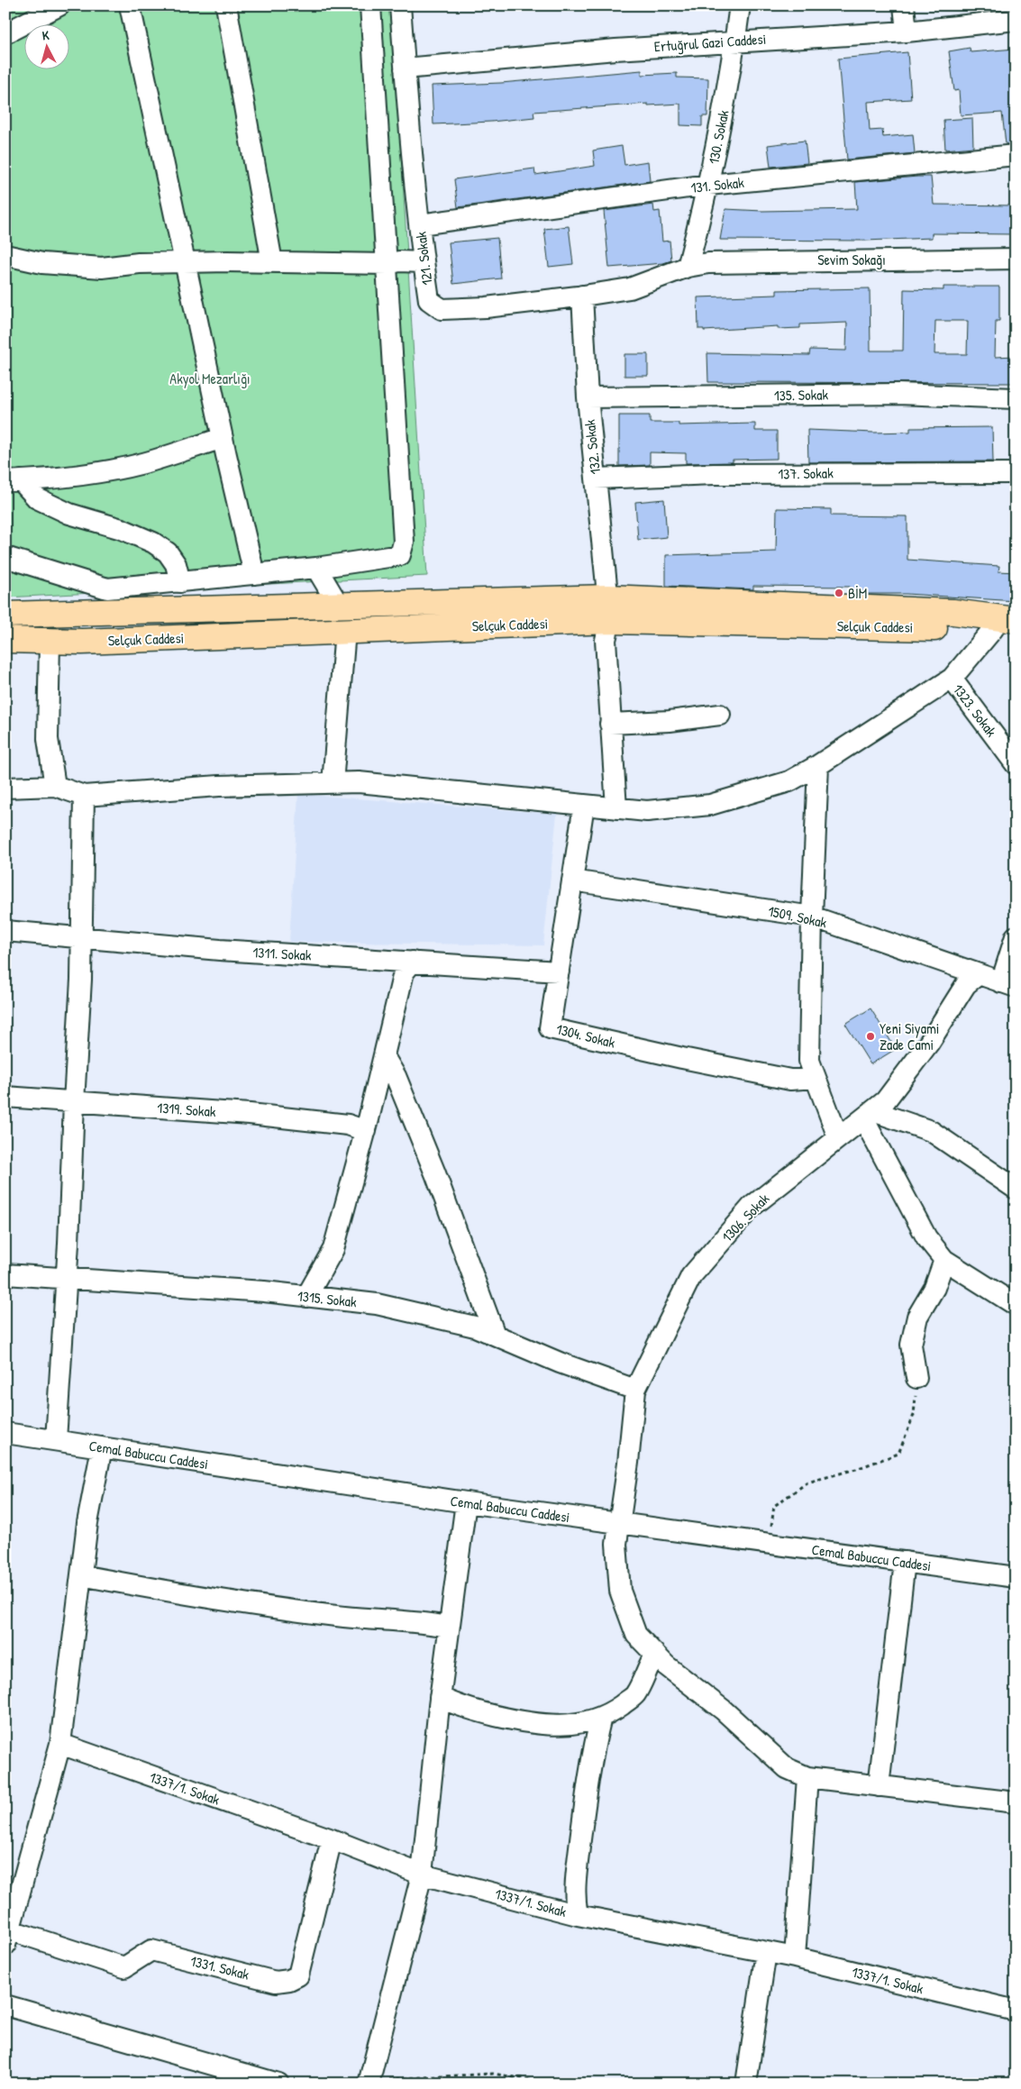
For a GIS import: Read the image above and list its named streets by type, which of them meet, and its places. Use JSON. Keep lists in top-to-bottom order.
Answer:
{
  "streets": {
    "main road": ["Selçuk Caddesi"],
    "street": [
      "Ertuğrul Gazi Caddesi",
      "130. Sokak",
      "131. Sokak",
      "121. Sokak",
      "Sevim Sokağı",
      "135. Sokak",
      "132. Sokak",
      "137. Sokak",
      "1323. Sokak",
      "1509. Sokak",
      "1311. Sokak",
      "1304. Sokak",
      "1319. Sokak",
      "1306. Sokak",
      "1315. Sokak",
      "Cemal Babuccu Caddesi",
      "1337/1. Sokak",
      "1331. Sokak"
    ]
  },
  "crossings": [
    ["Ertuğrul Gazi Caddesi", "130. Sokak"],
    ["Ertuğrul Gazi Caddesi", "121. Sokak"],
    ["130. Sokak", "131. Sokak"],
    ["130. Sokak", "121. Sokak"],
    ["130. Sokak", "Sevim Sokağı"],
    ["131. Sokak", "121. Sokak"],
    ["121. Sokak", "Sevim Sokağı"],
    ["121. Sokak", "132. Sokak"],
    ["135. Sokak", "132. Sokak"],
    ["132. Sokak", "137. Sokak"],
    ["132. Sokak", "Selçuk Caddesi"],
    ["1509. Sokak", "1304. Sokak"],
    ["1509. Sokak", "1306. Sokak"],
    ["1311. Sokak", "1304. Sokak"],
    ["1306. Sokak", "1315. Sokak"],
    ["1306. Sokak", "Cemal Babuccu Caddesi"],
    ["1337/1. Sokak", "1331. Sokak"]
  ],
  "parks": ["Akyol Mezarlığı"],
  "places": ["BİM", "Yeni Siyami Zade Cami"],
  "north": "top"
}
